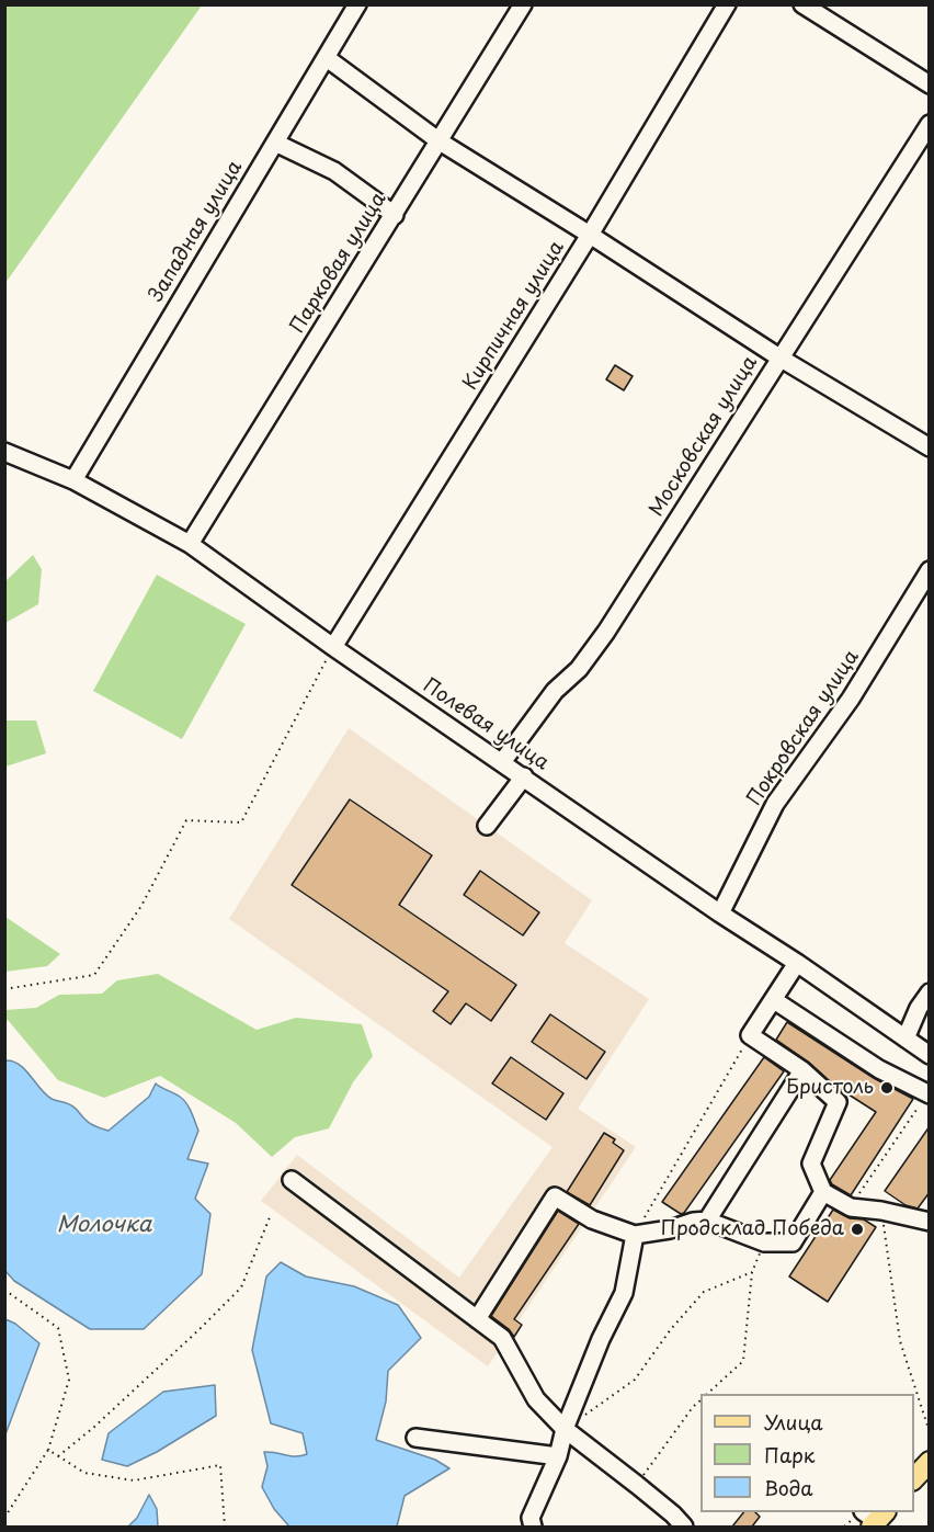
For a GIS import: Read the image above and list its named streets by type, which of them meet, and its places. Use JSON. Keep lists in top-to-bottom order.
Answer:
{
  "streets": {
    "street": [
      "Западная улица",
      "Парковая улица",
      "Кирпичная улица",
      "Московская улица",
      "Полевая улица",
      "Покровская улица"
    ]
  },
  "crossings": [
    ["Западная улица", "Полевая улица"],
    ["Парковая улица", "Полевая улица"],
    ["Кирпичная улица", "Полевая улица"],
    ["Московская улица", "Полевая улица"],
    ["Полевая улица", "Покровская улица"]
  ],
  "water": ["Молочка"],
  "places": ["Бристоль", "Продсклад Победа"],
  "legend": ["Улица", "Парк", "Вода"]
}
